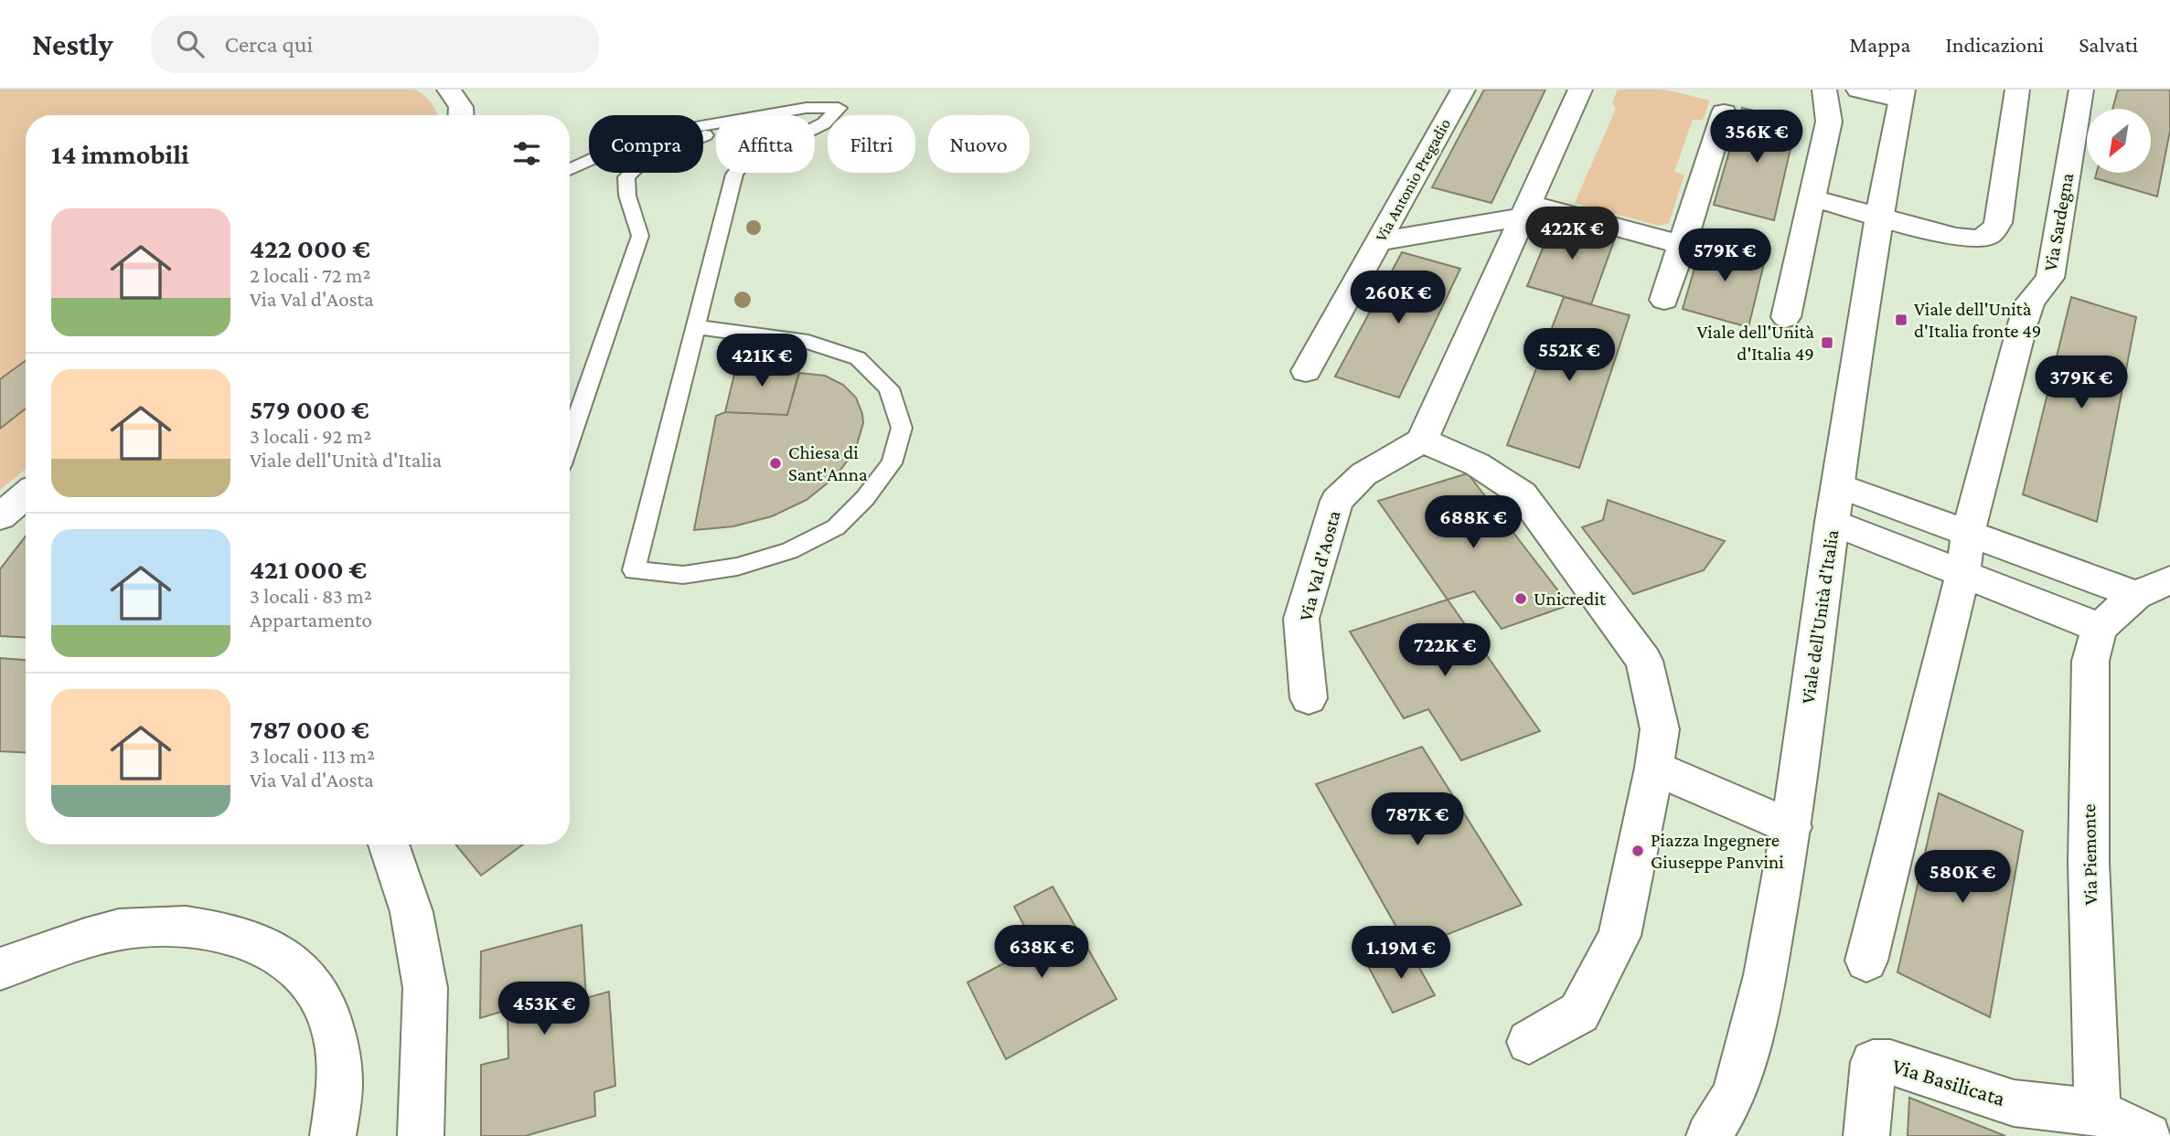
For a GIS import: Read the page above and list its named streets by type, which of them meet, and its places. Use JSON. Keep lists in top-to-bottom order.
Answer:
{
  "streets": {
    "street": [
      "Via Antonio Pregadio",
      "Via Sardegna",
      "Via Val d'Aosta",
      "Viale dell'Unità d'Italia",
      "Via Piemonte",
      "Via Basilicata"
    ]
  },
  "crossings": [
    ["Via Piemonte", "Via Basilicata"]
  ],
  "places": {
    "transit": ["Viale dell'Unità d'Italia fronte 49", "Viale dell'Unità d'Italia 49"],
    "other": ["Chiesa di Sant'Anna", "Unicredit", "Piazza Ingegnere Giuseppe Panvini"]
  },
  "north": "bottom left",
  "page": {
    "header": "Nestly",
    "search": "Cerca qui",
    "nav": ["Mappa", "Indicazioni", "Salvati"],
    "price": [
      "356K €",
      "422K €",
      "579K €",
      "260K €",
      "552K €",
      "421K €",
      "379K €",
      "688K €",
      "722K €",
      "787K €",
      "580K €",
      "638K €",
      "1.19M €",
      "453K €"
    ],
    "chip": [
      "Compra",
      "Affitta",
      "Filtri",
      "Nuovo"
    ],
    "heading": "14 immobili",
    "list": [
      {
        "name": "422 000 €",
        "note": "2 locali · 72 m² · Via Val d'Aosta"
      },
      {
        "name": "579 000 €",
        "note": "3 locali · 92 m² · Viale dell'Unità d'Italia"
      },
      {
        "name": "421 000 €",
        "note": "3 locali · 83 m² · Appartamento"
      },
      {
        "name": "787 000 €",
        "note": "3 locali · 113 m² · Via Val d'Aosta"
      }
    ]
  }
}
